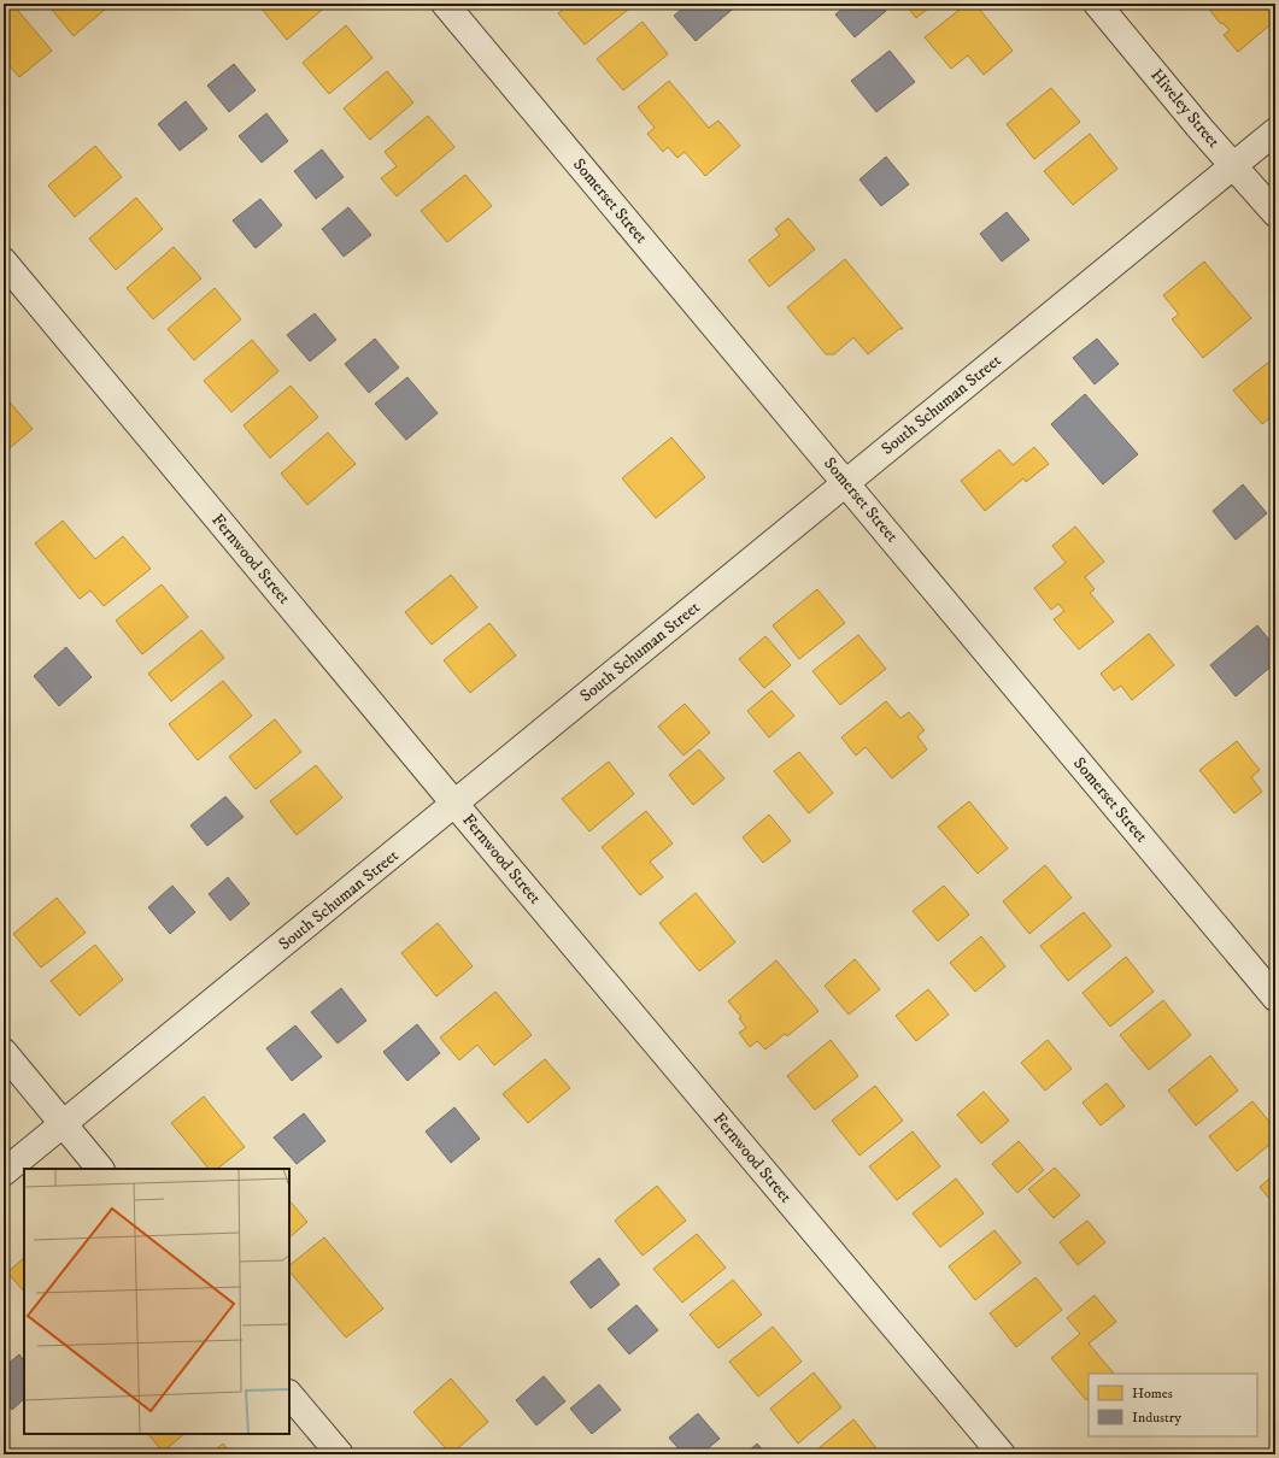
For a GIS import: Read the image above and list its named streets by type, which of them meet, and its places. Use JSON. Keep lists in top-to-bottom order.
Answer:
{
  "streets": {
    "street": [
      "Hiveley Street",
      "Somerset Street",
      "South Schuman Street",
      "Fernwood Street"
    ]
  },
  "crossings": [
    ["Hiveley Street", "South Schuman Street"],
    ["Somerset Street", "South Schuman Street"],
    ["South Schuman Street", "Fernwood Street"]
  ],
  "legend": ["Homes", "Industry"]
}
